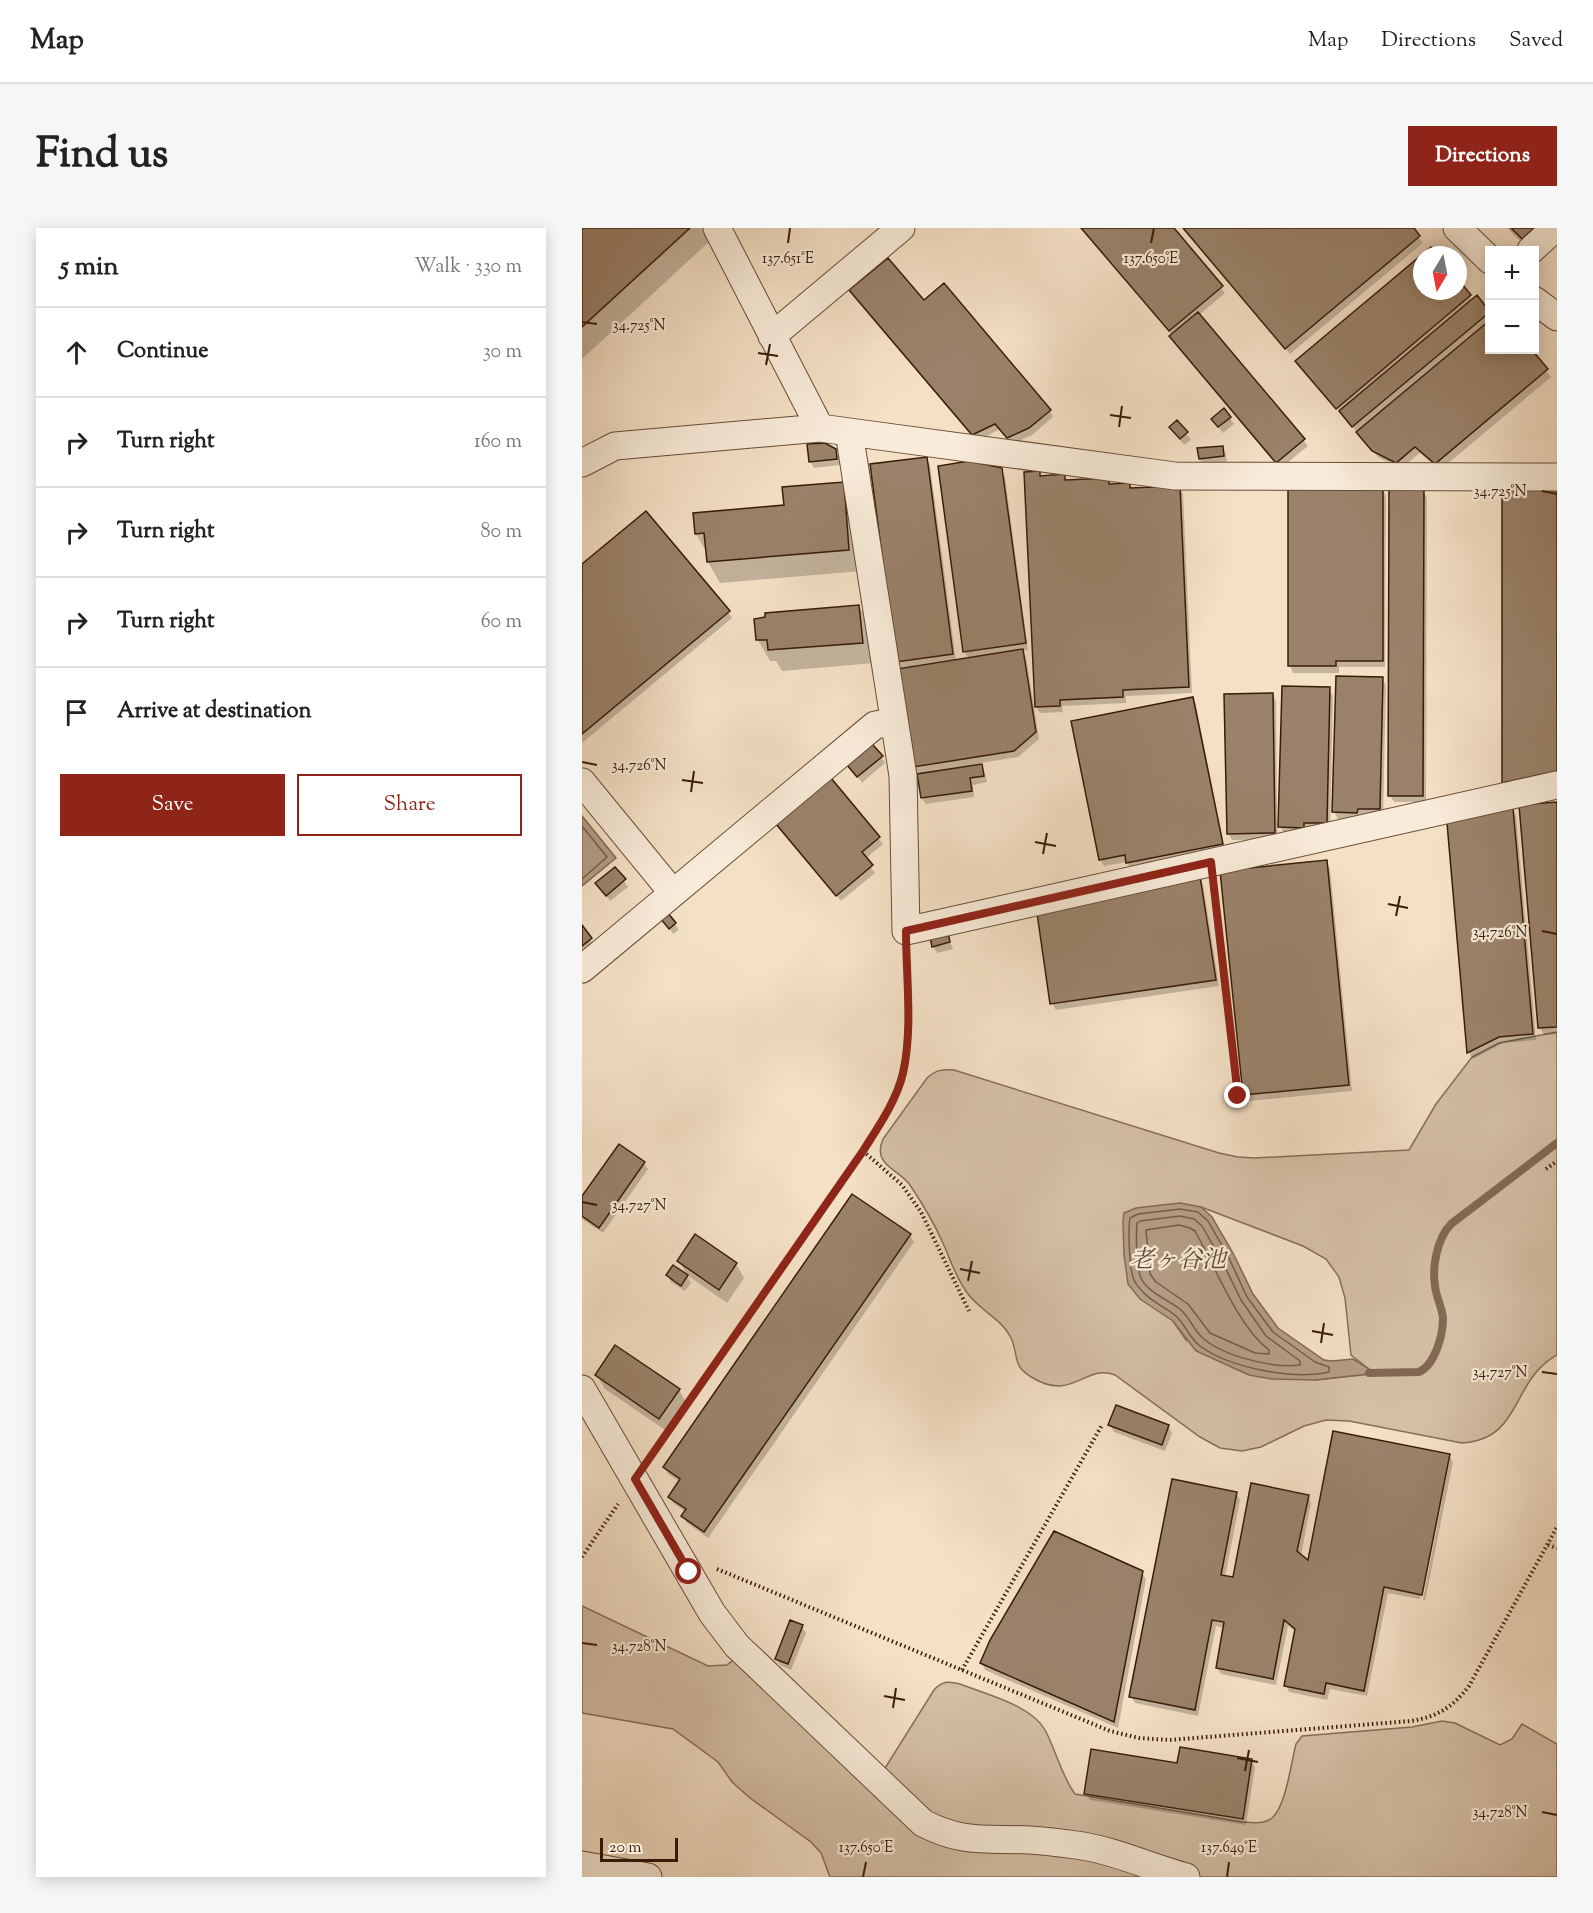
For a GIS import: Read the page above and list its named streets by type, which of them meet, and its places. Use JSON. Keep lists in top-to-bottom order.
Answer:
{
  "water": ["老ヶ谷池"],
  "scale_bar": "20 m",
  "north": "bottom",
  "page": {
    "header": "Map",
    "nav": ["Map", "Directions", "Saved"],
    "title": "Find us",
    "buttons": [
      "Directions",
      ["Save", "Share"]
    ],
    "heading": ["5 min", "Walk · 330 m"],
    "map_buttons": ["+", "−"],
    "list": [
      ["Continue", "30 m"],
      ["Turn right", "160 m"],
      ["Turn right", "80 m"],
      ["Turn right", "60 m"],
      "Arrive at destination"
    ],
    "scale": "20 m"
  },
  "coordinates": [
    "137.651°E",
    "137.650°E",
    "34.725°N",
    "34.726°N",
    "34.727°N",
    "34.728°N",
    "137.649°E"
  ]
}
